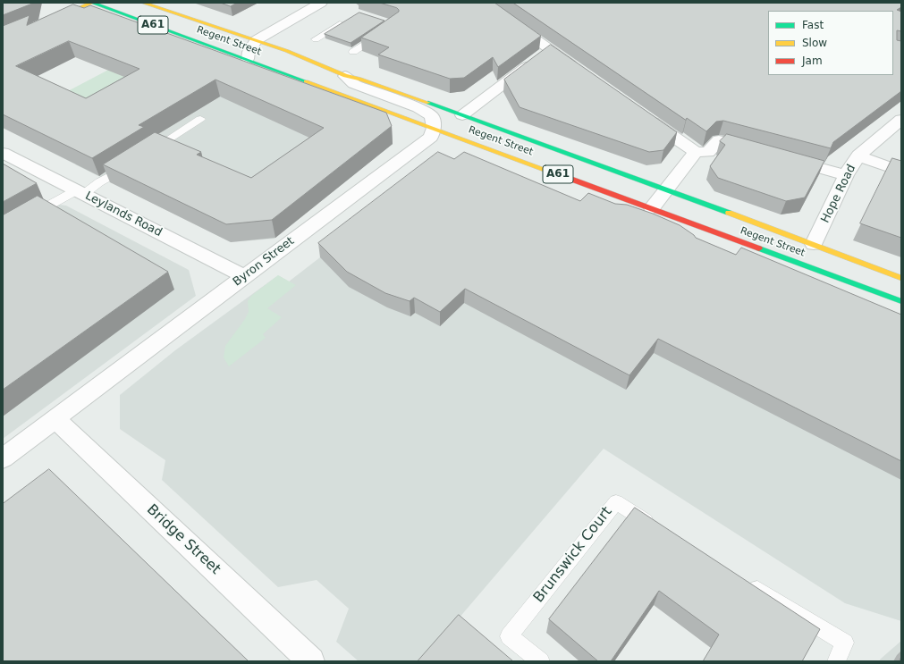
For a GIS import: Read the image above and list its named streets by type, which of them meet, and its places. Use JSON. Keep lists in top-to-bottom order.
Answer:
{
  "streets": {
    "main road": ["A61", "Regent Street"],
    "street": [
      "Hope Road",
      "Leylands Road",
      "Byron Street",
      "Bridge Street"
    ],
    "lane": ["Brunswick Court"]
  },
  "crossings": [
    ["Regent Street", "Hope Road"],
    ["Regent Street", "Byron Street"],
    ["Leylands Road", "Byron Street"],
    ["Byron Street", "Bridge Street"]
  ],
  "legend": ["Fast", "Slow", "Jam"]
}
